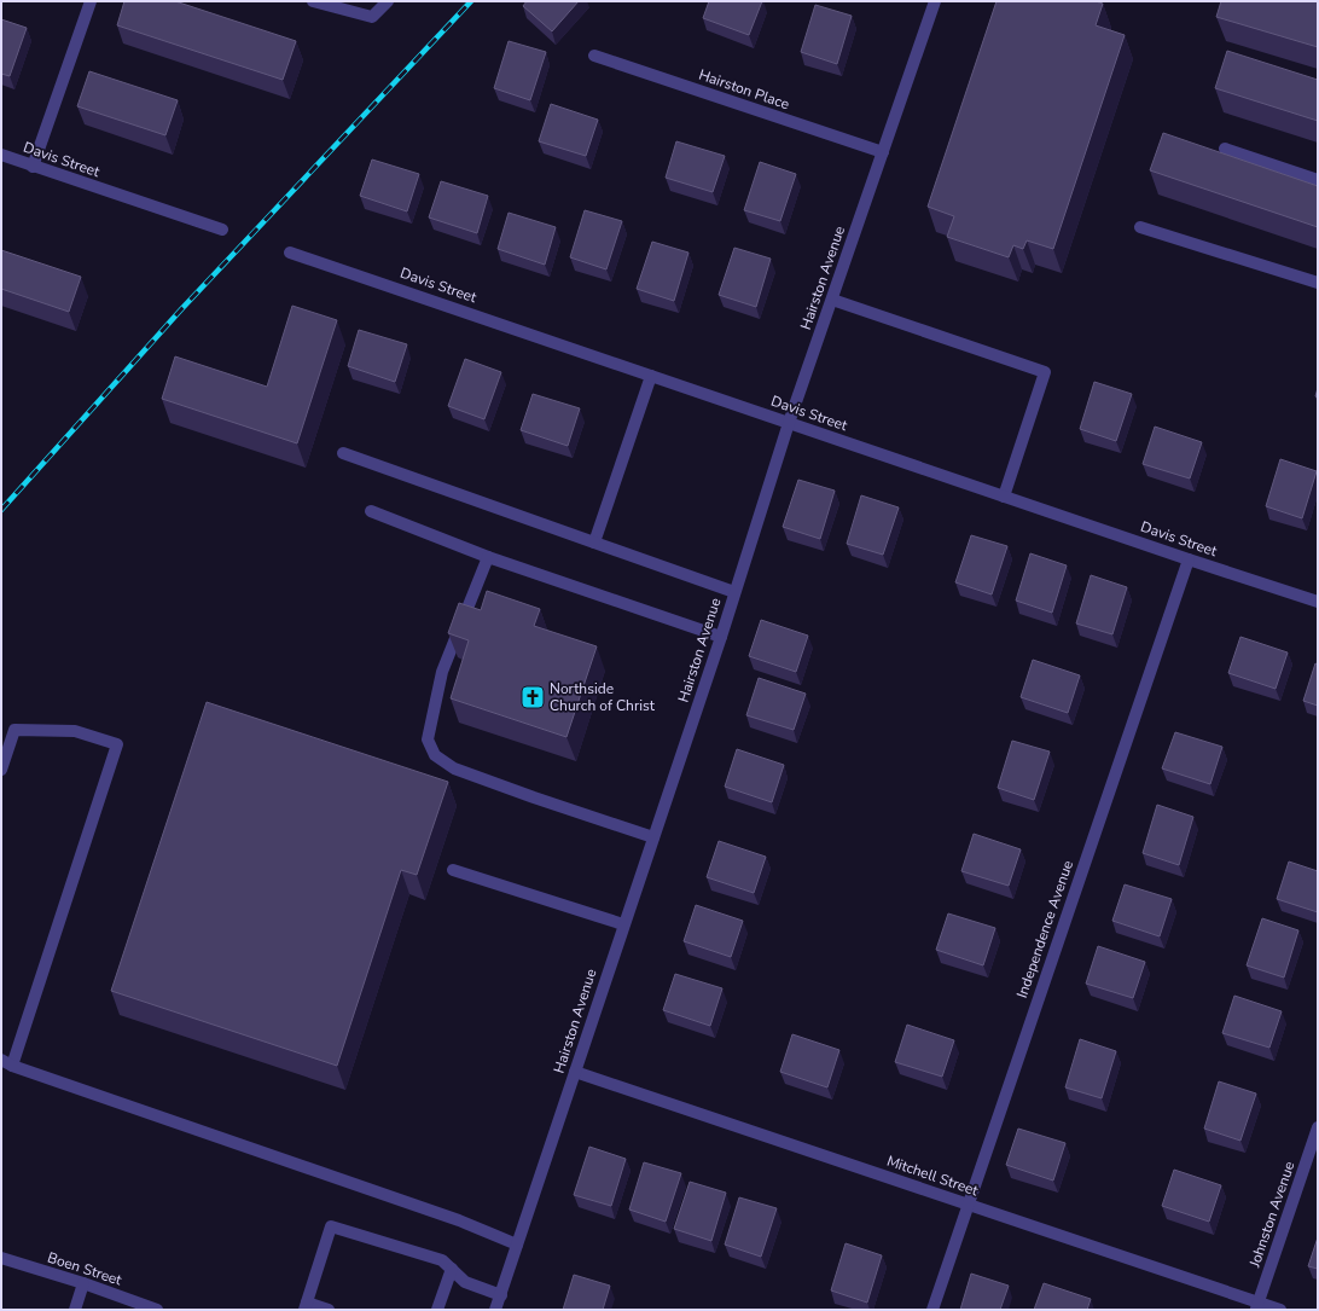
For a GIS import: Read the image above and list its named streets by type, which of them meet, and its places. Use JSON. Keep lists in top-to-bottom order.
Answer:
{
  "streets": {
    "street": [
      "Hairston Place",
      "Davis Street",
      "Hairston Avenue",
      "Independence Avenue",
      "Mitchell Street",
      "Johnston Avenue",
      "Boen Street"
    ]
  },
  "crossings": [
    ["Hairston Place", "Hairston Avenue"],
    ["Davis Street", "Hairston Avenue"],
    ["Davis Street", "Independence Avenue"],
    ["Hairston Avenue", "Mitchell Street"],
    ["Independence Avenue", "Mitchell Street"],
    ["Mitchell Street", "Johnston Avenue"]
  ],
  "places": {
    "church": ["Northside Church of Christ"]
  }
}
